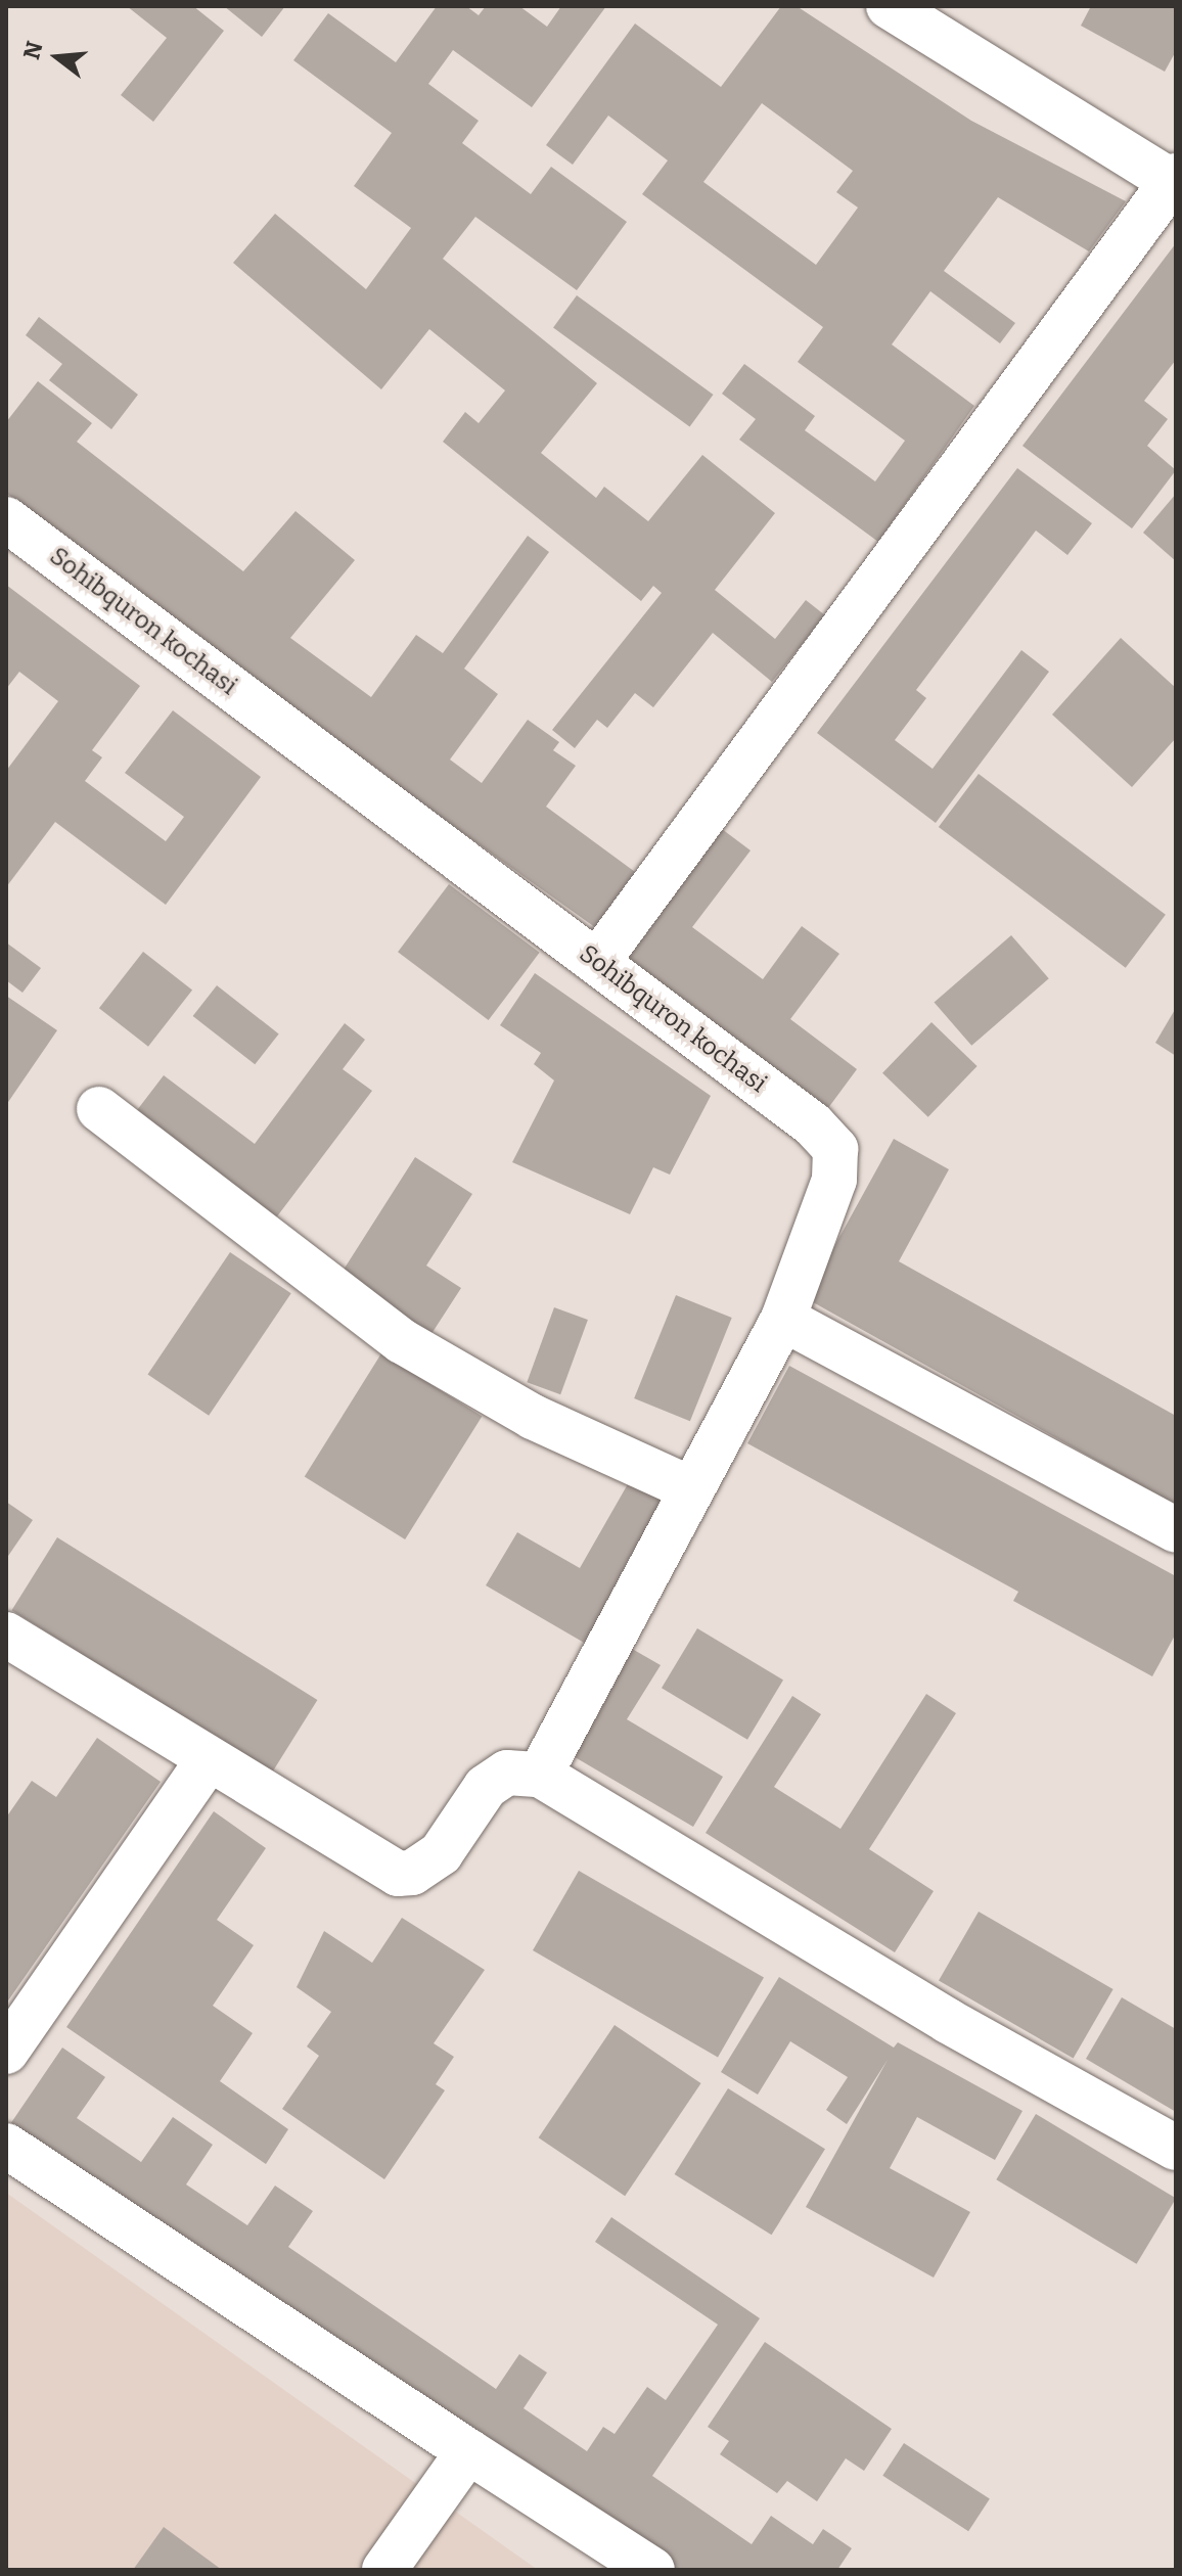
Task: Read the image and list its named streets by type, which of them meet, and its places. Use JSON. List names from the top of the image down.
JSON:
{
  "streets": {
    "street": ["Sohibquron kochasi"]
  },
  "north": "left"
}
